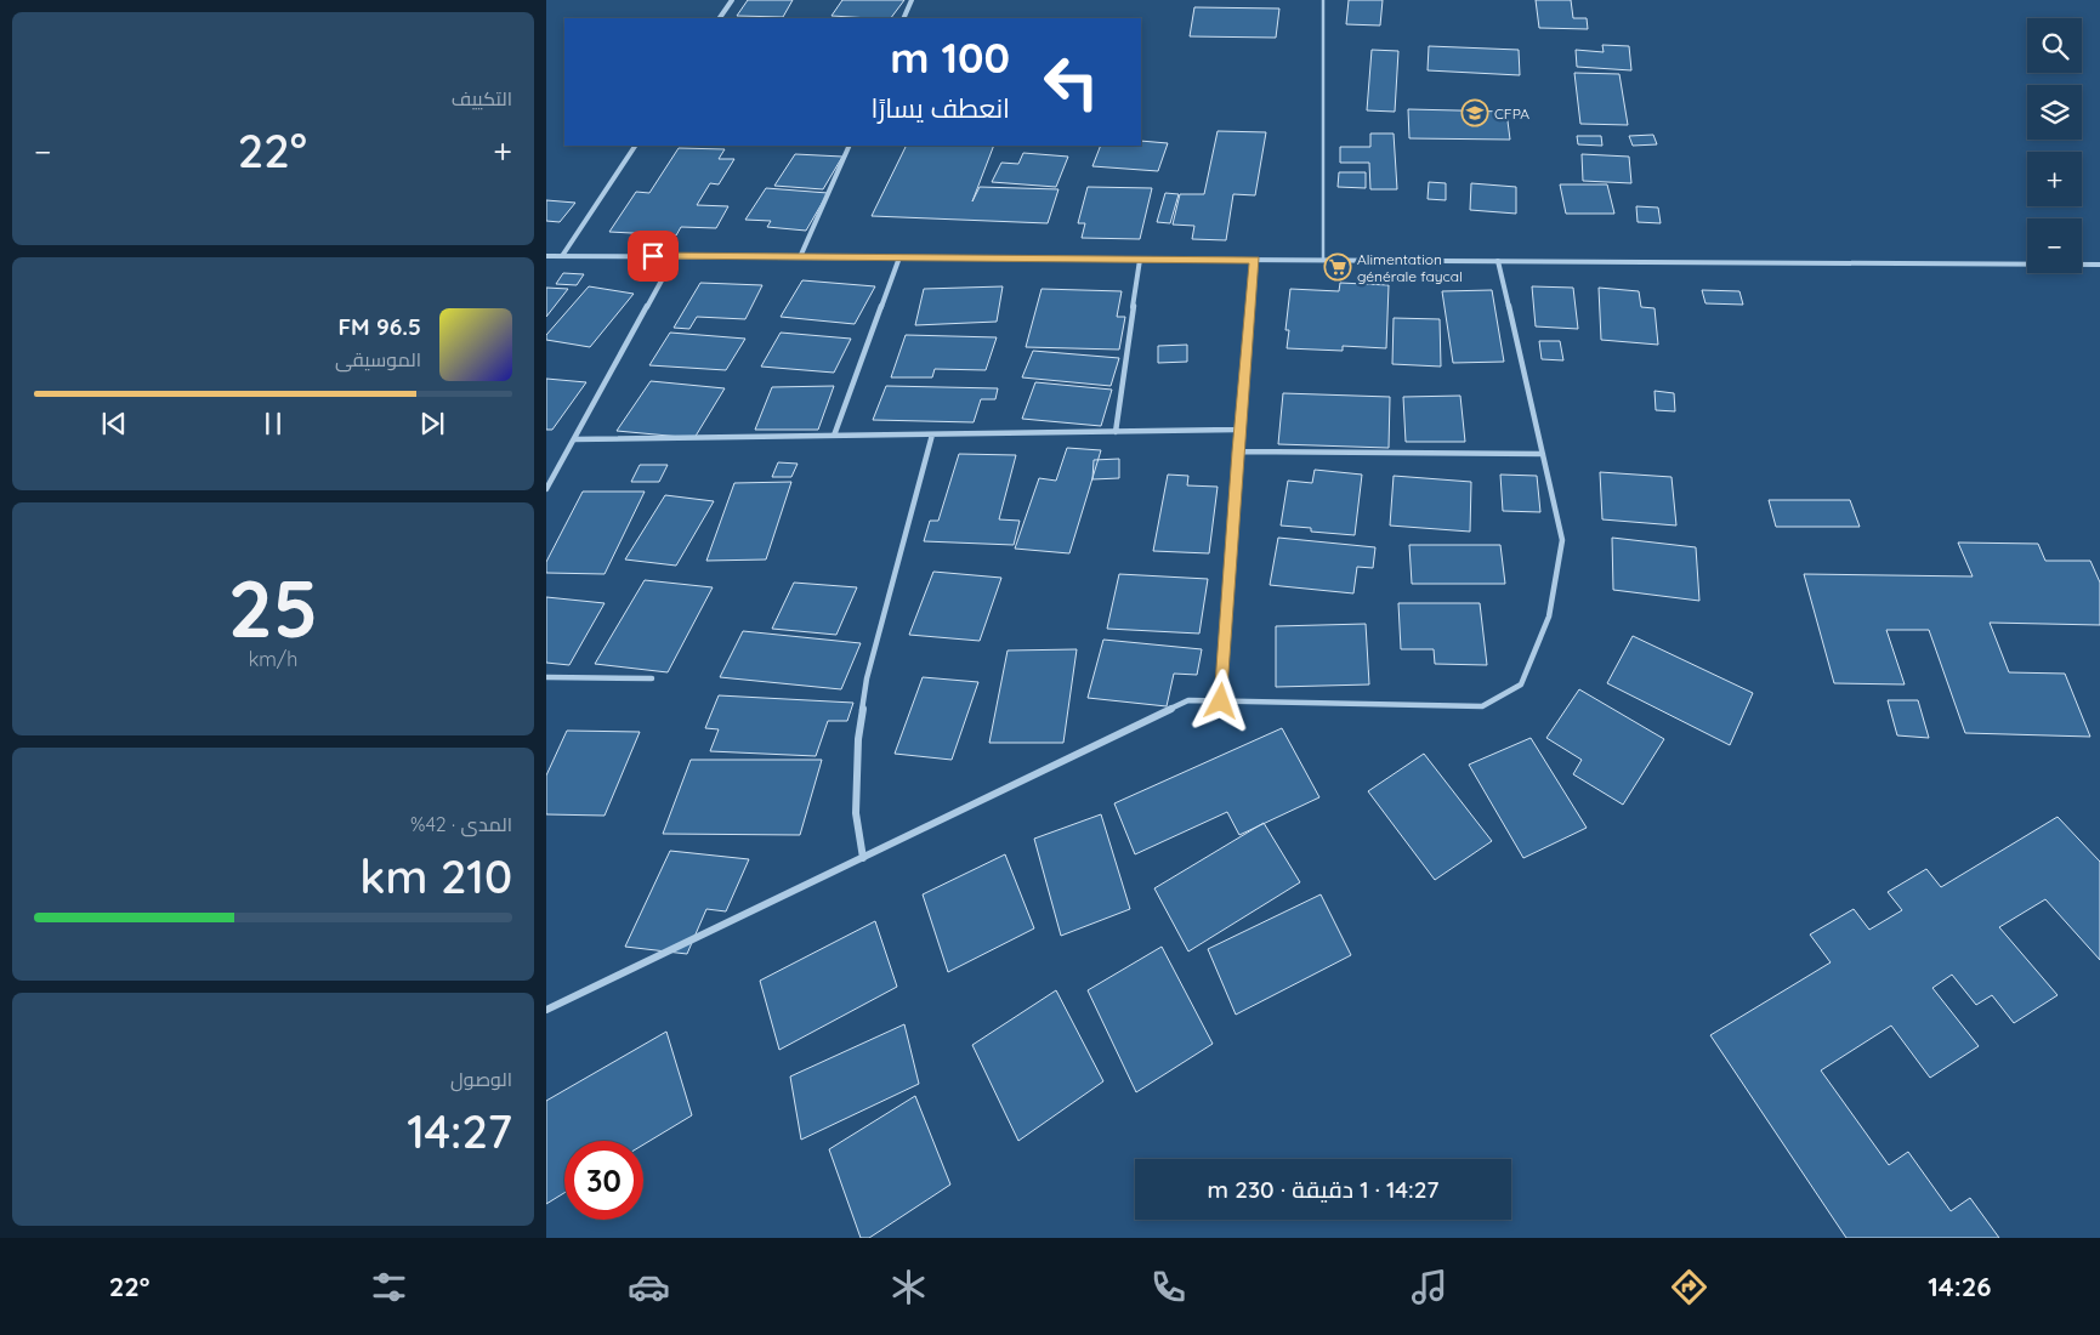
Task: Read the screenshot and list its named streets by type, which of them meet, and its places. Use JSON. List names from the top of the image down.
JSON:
{
  "places": {
    "school or university": ["CFPA"],
    "supermarket": ["Alimentation générale faycal"]
  },
  "page": {
    "tile": [
      "التكييف",
      ["25", "km/h"],
      ["المدى · 42%", "210 km"],
      ["الوصول", "14:27"]
    ],
    "map_buttons": ["+", "−"],
    "turn": ["100 m", "انعطف يسارًا"],
    "heat": ["−", "22°", "+"],
    "song": ["96.5 FM", "الموسيقى"],
    "limit": "30",
    "trip": "14:27 · 1 دقيقة · 230 m",
    "tabs": ["14:26", "22°"]
  }
}
